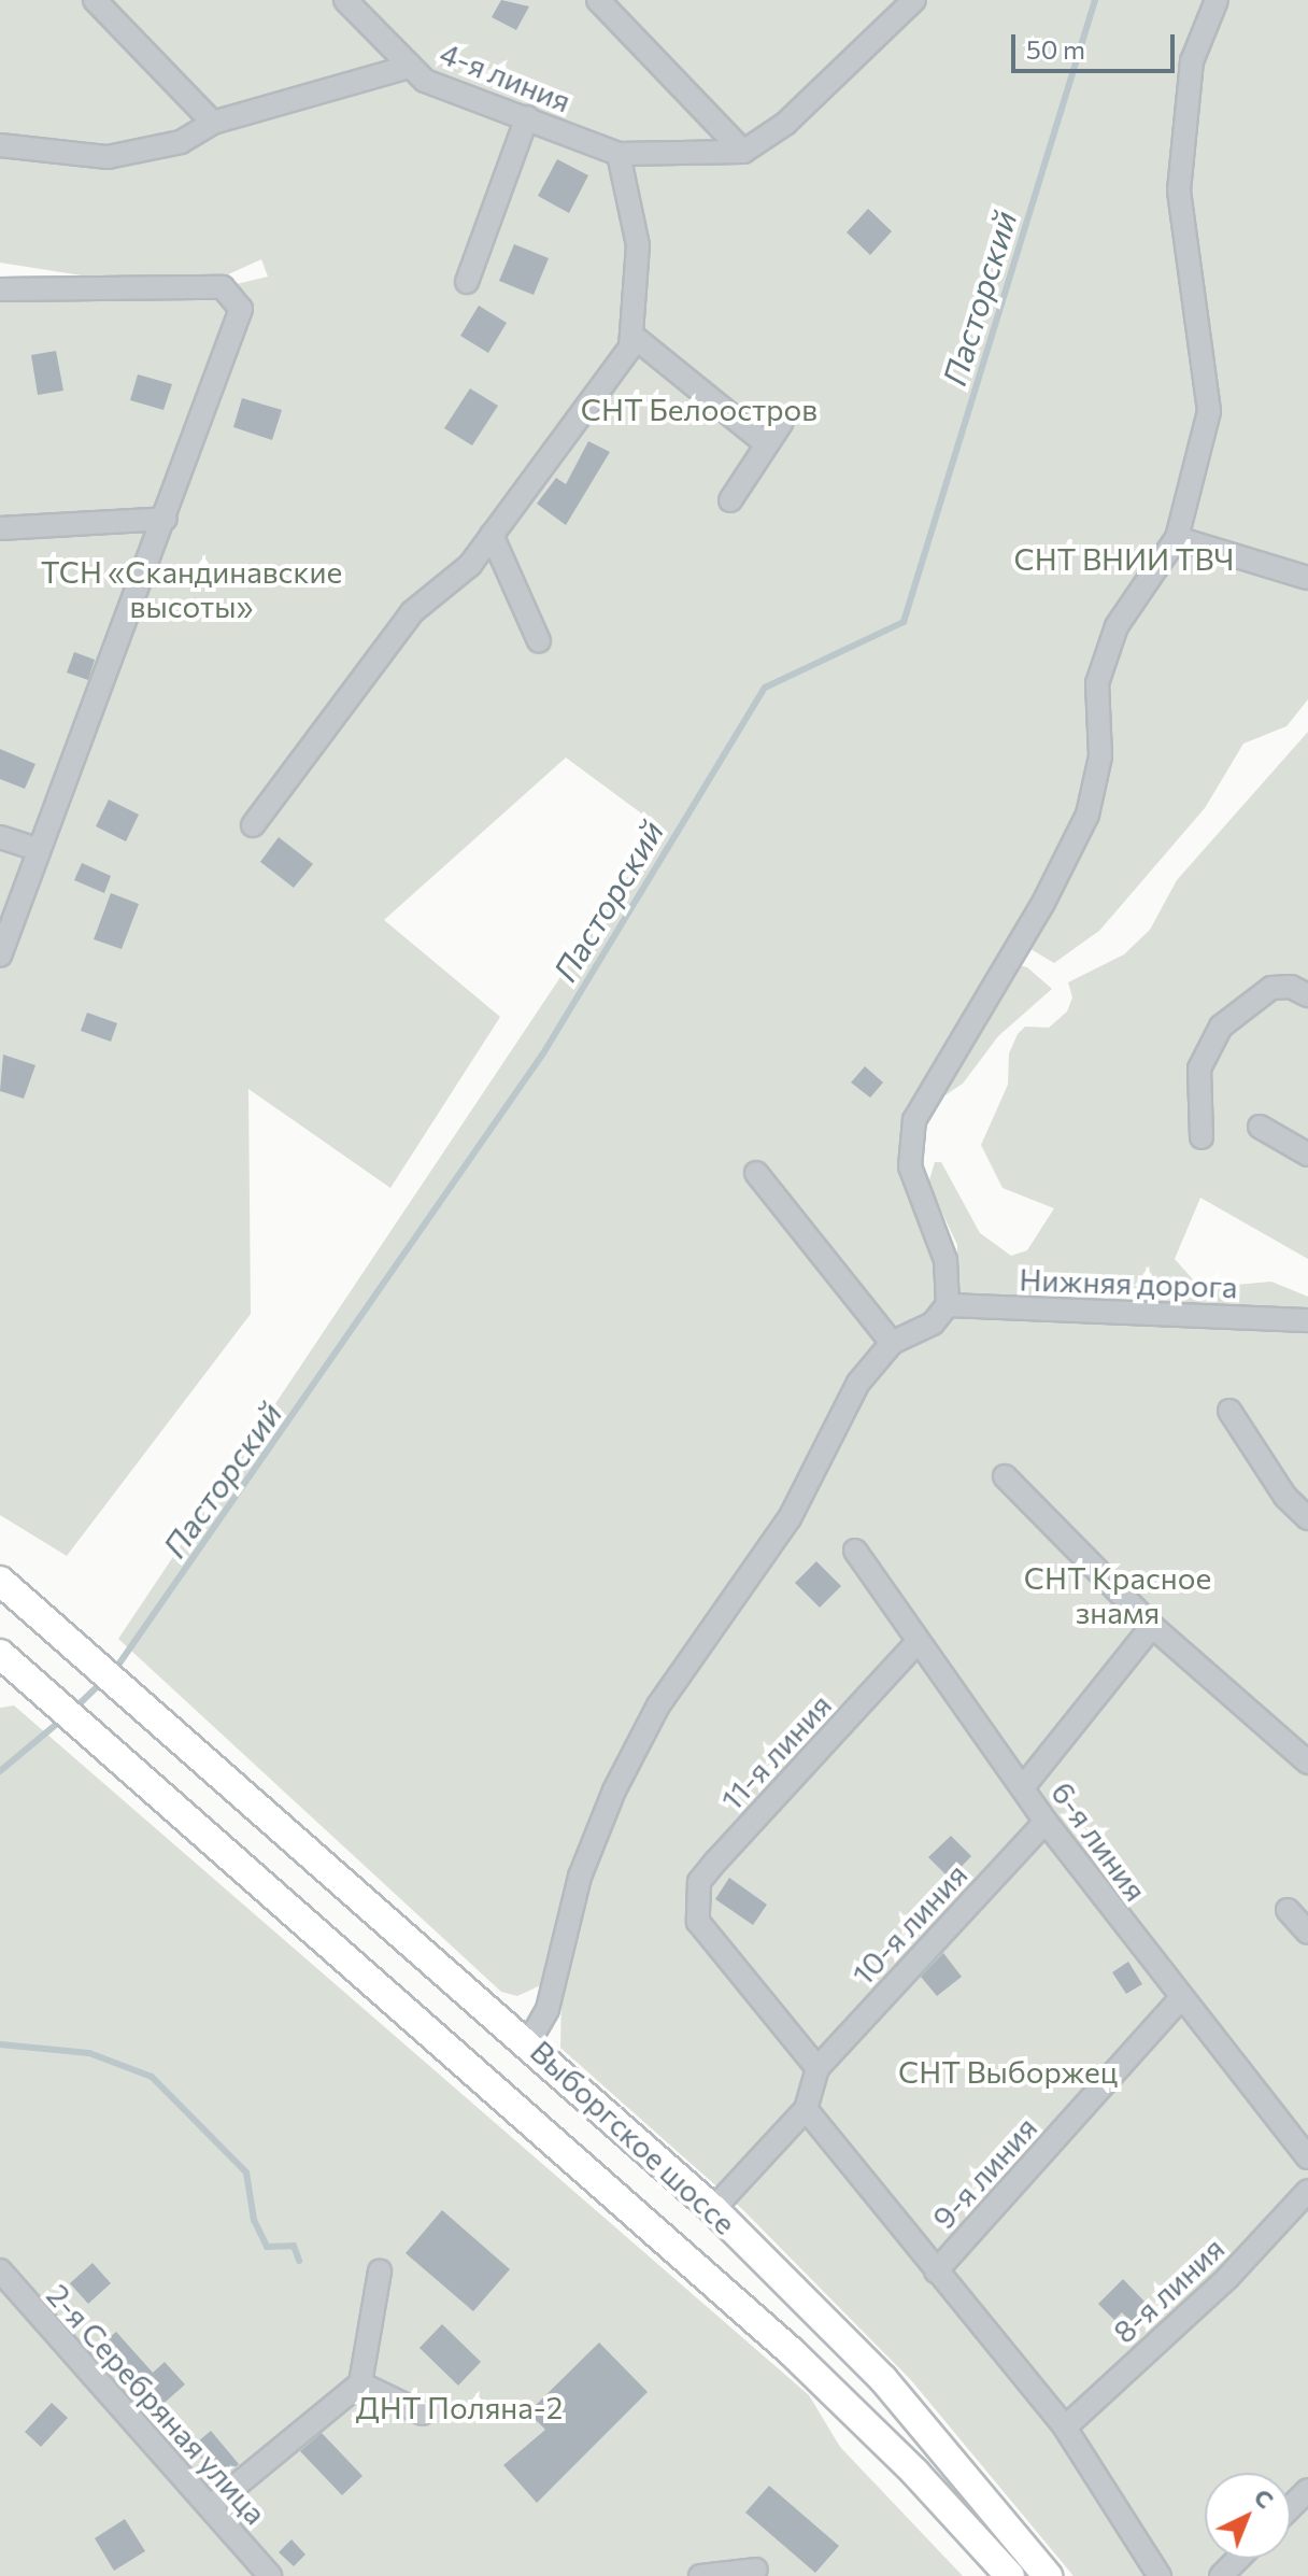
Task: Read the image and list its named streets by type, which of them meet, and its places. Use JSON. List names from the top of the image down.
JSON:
{
  "streets": {
    "main road": ["Выборгское шоссе"],
    "street": [
      "4-я линия",
      "Нижняя дорога",
      "11-я линия",
      "6-я линия",
      "10-я линия",
      "9-я линия",
      "8-я линия",
      "2-я Серебряная улица"
    ]
  },
  "crossings": [
    ["11-я линия", "6-я линия"],
    ["11-я линия", "10-я линия"],
    ["6-я линия", "10-я линия"],
    ["6-я линия", "9-я линия"]
  ],
  "water": ["Пасторский"],
  "parks": [
    "СНТ Белоостров",
    "СНТ ВНИИ ТВЧ",
    "ТСН «Скандинавские высоты»",
    "СНТ Красное знамя",
    "СНТ Выборжец",
    "ДНТ Поляна-2"
  ],
  "scale_bar": "50 m",
  "north": "top right"
}
